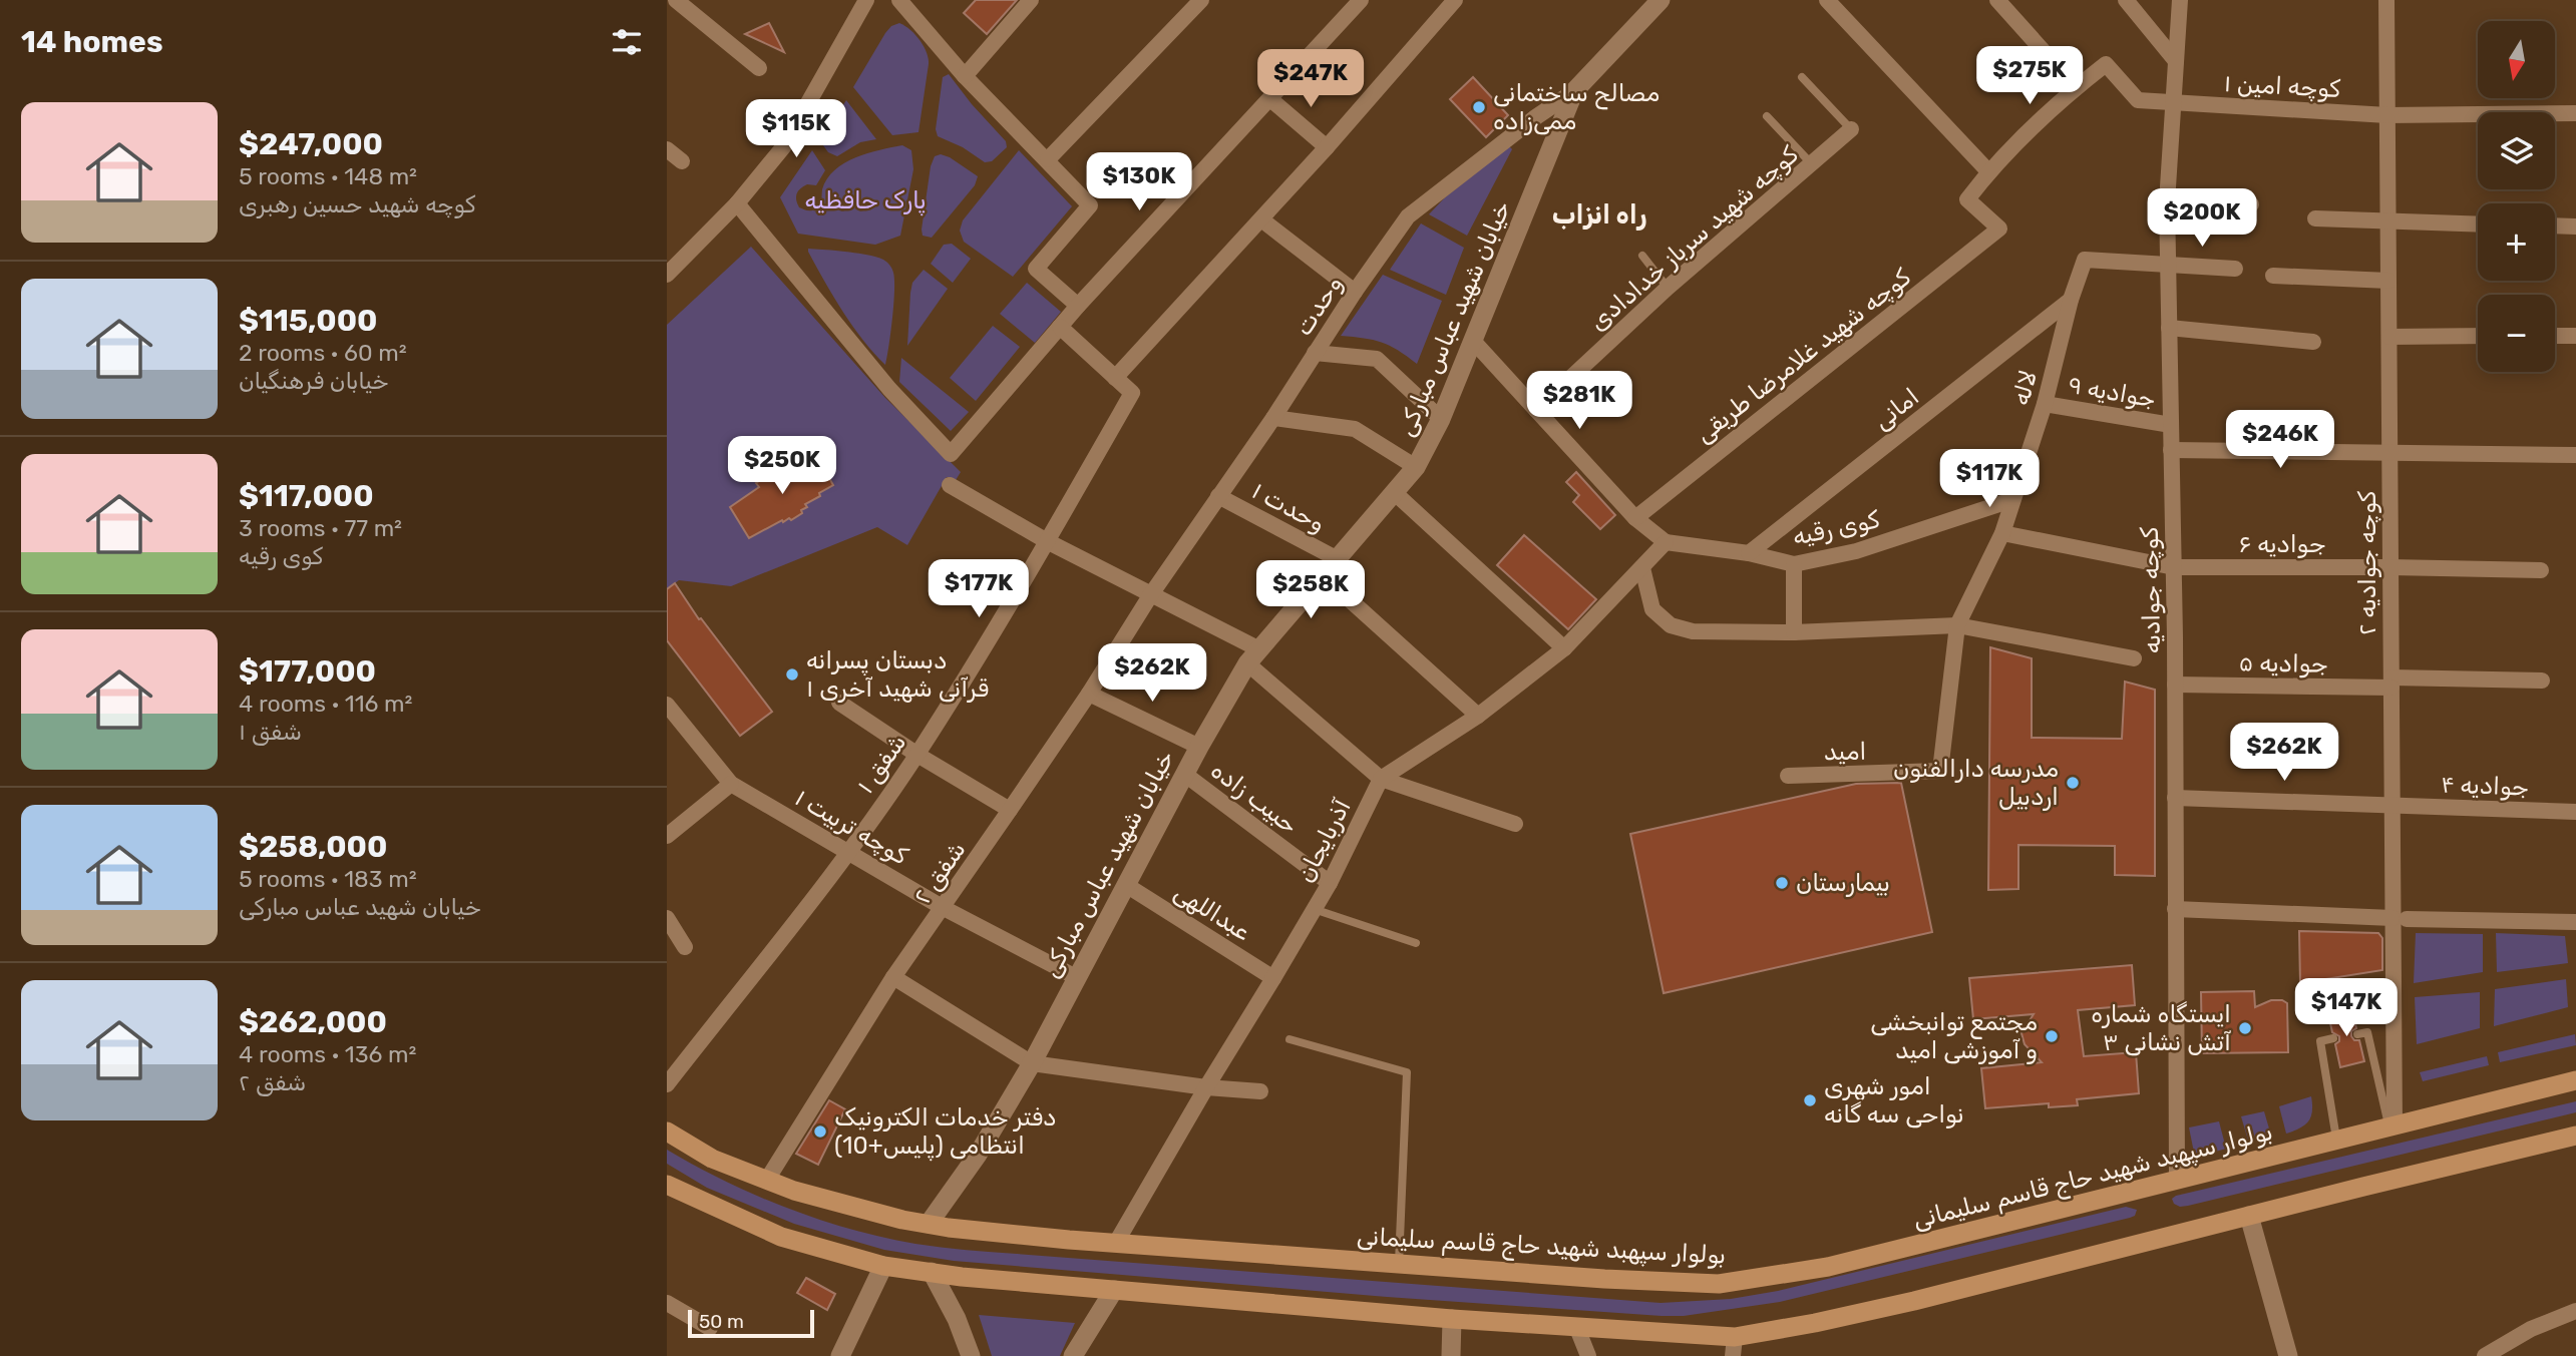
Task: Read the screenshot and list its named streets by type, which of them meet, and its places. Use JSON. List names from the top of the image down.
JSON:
{
  "streets": {
    "main road": ["بولوار سپهبد شهید حاج قاسم سلیمانی"],
    "street": [
      "کوچه امین ۱",
      "کوچه شهید سرباز خدادادی",
      "وحدت",
      "خیابان شهید عباس مبارکی",
      "کوچه شهید غلامرضا طریقی",
      "لاله",
      "جوادیه ۹",
      "امانی",
      "وحدت ۱",
      "کوی رقیه",
      "جوادیه ۶",
      "کوچه جوادیه ۲",
      "کوچه جوادیه",
      "جوادیه ۵",
      "امید",
      "شفق ۱",
      "جوادیه ۴",
      "حبیب زاده",
      "کوچه تربیت ۱",
      "آذربایجان",
      "شفق ۲",
      "عبداللهی"
    ]
  },
  "crossings": [
    ["کوچه امین ۱", "کوچه جوادیه ۲"],
    ["کوچه امین ۱", "کوچه جوادیه"],
    ["وحدت", "خیابان شهید عباس مبارکی"],
    ["وحدت", "وحدت ۱"],
    ["وحدت", "شفق ۲"],
    ["خیابان شهید عباس مبارکی", "وحدت ۱"],
    ["خیابان شهید عباس مبارکی", "حبیب زاده"],
    ["خیابان شهید عباس مبارکی", "کوچه تربیت ۱"],
    ["خیابان شهید عباس مبارکی", "عبداللهی"],
    ["خیابان شهید عباس مبارکی", "بولوار سپهبد شهید حاج قاسم سلیمانی"],
    ["لاله", "جوادیه ۹"],
    ["لاله", "امانی"],
    ["لاله", "کوی رقیه"],
    ["لاله", "جوادیه ۶"],
    ["لاله", "کوچه جوادیه"],
    ["لاله", "امید"],
    ["جوادیه ۹", "کوچه جوادیه"],
    ["امانی", "کوی رقیه"],
    ["جوادیه ۶", "کوچه جوادیه ۲"],
    ["جوادیه ۶", "کوچه جوادیه"],
    ["کوچه جوادیه ۲", "جوادیه ۵"],
    ["کوچه جوادیه ۲", "جوادیه ۴"],
    ["کوچه جوادیه ۲", "بولوار سپهبد شهید حاج قاسم سلیمانی"],
    ["کوچه جوادیه", "جوادیه ۵"],
    ["کوچه جوادیه", "جوادیه ۴"],
    ["کوچه جوادیه", "بولوار سپهبد شهید حاج قاسم سلیمانی"],
    ["شفق ۱", "کوچه تربیت ۱"],
    ["حبیب زاده", "آذربایجان"],
    ["کوچه تربیت ۱", "شفق ۲"],
    ["آذربایجان", "عبداللهی"],
    ["آذربایجان", "بولوار سپهبد شهید حاج قاسم سلیمانی"],
    ["شفق ۲", "بولوار سپهبد شهید حاج قاسم سلیمانی"]
  ],
  "districts": ["راه انزاب"],
  "parks": ["پارک حافظیه"],
  "places": [
    "مصالح ساختمانی ممی‌زاده",
    "دبستان پسرانه قرآنی شهید آخری ۱",
    "مدرسه دارالفنون اردبیل",
    "بیمارستان",
    "ایستگاه شماره ۳ آتش نشانی",
    "مجتمع توانبخشی و آموزشی امید",
    "امور شهری نواحی سه گانه",
    "دفتر خدمات الکترونیک انتظامی (پلیس+10)"
  ],
  "scale_bar": "50 m",
  "north": "bottom",
  "page": {
    "heading": "14 homes",
    "map_buttons": ["+", "−"],
    "price": [
      "$275K",
      "$247K",
      "$115K",
      "$130K",
      "$200K",
      "$281K",
      "$246K",
      "$250K",
      "$117K",
      "$177K",
      "$258K",
      "$262K",
      "$262K",
      "$147K"
    ],
    "list": [
      {
        "name": "$247,000",
        "note": "5 rooms · 148 m² · کوچه شهید حسین رهبری"
      },
      {
        "name": "$115,000",
        "note": "2 rooms · 60 m² · خیابان فرهنگیان"
      },
      {
        "name": "$117,000",
        "note": "3 rooms · 77 m² · کوی رقیه"
      },
      {
        "name": "$177,000",
        "note": "4 rooms · 116 m² · شفق ۱"
      },
      {
        "name": "$258,000",
        "note": "5 rooms · 183 m² · خیابان شهید عباس مبارکی"
      },
      {
        "name": "$262,000",
        "note": "4 rooms · 136 m² · شفق ۲"
      }
    ],
    "scale": "50 m"
  }
}
